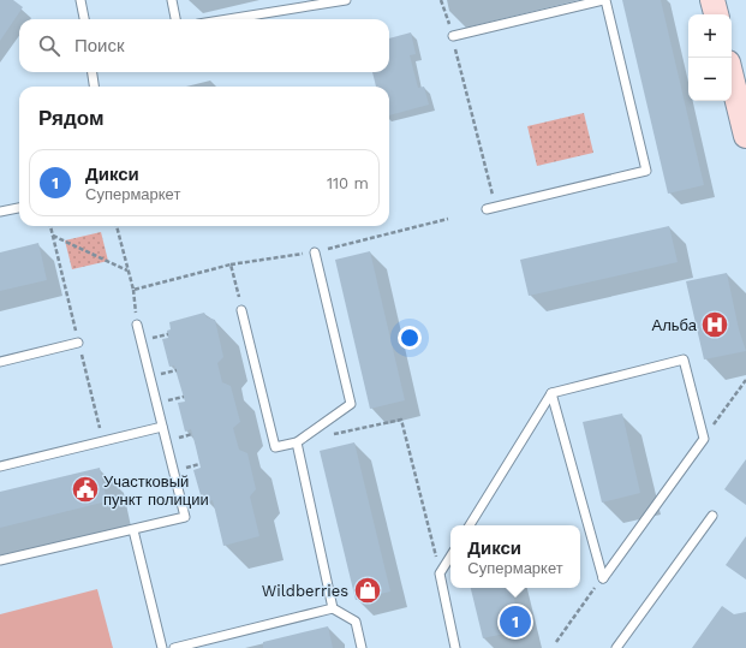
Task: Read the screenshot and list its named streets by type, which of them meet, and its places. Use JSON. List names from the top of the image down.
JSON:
{
  "places": {
    "hospital": ["Альба"],
    "public building": ["Участковый пункт полиции"],
    "shop": ["Wildberries"]
  },
  "page": {
    "map_buttons": ["+", "−"],
    "search": "Поиск",
    "heading": "Рядом",
    "list": [
      {
        "mark": "1",
        "name": "Дикси",
        "note": "Супермаркет",
        "value": "110 m"
      }
    ],
    "popup": ["Дикси", "Супермаркет"],
    "pins": "1"
  }
}
